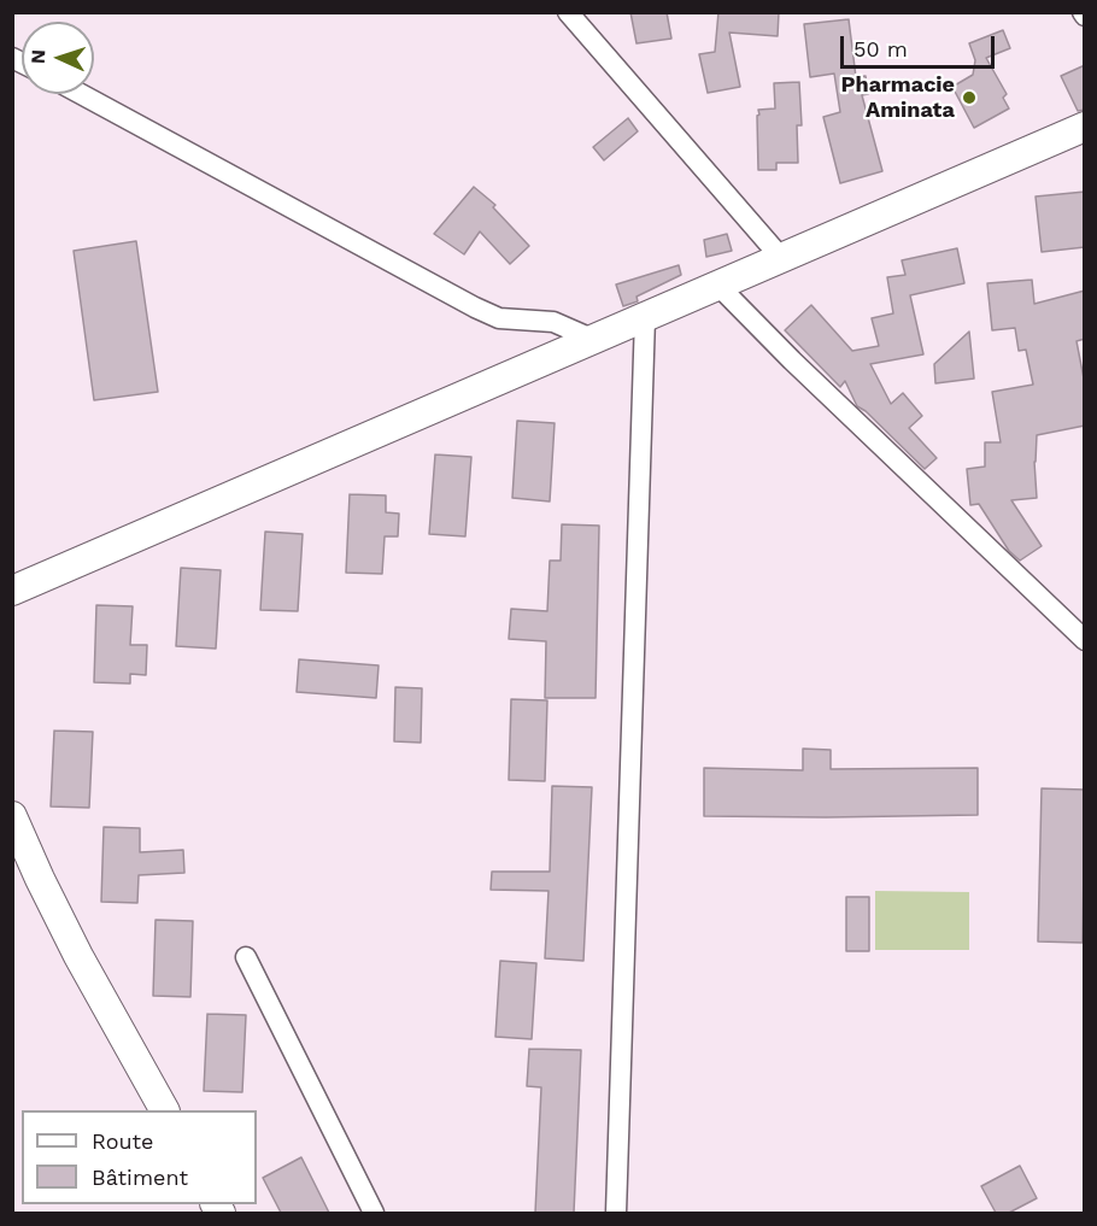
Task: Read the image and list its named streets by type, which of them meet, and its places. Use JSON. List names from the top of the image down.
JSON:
{
  "places": ["Pharmacie Aminata"],
  "legend": ["Route", "Bâtiment"],
  "scale_bar": "50 m",
  "north": "left"
}
